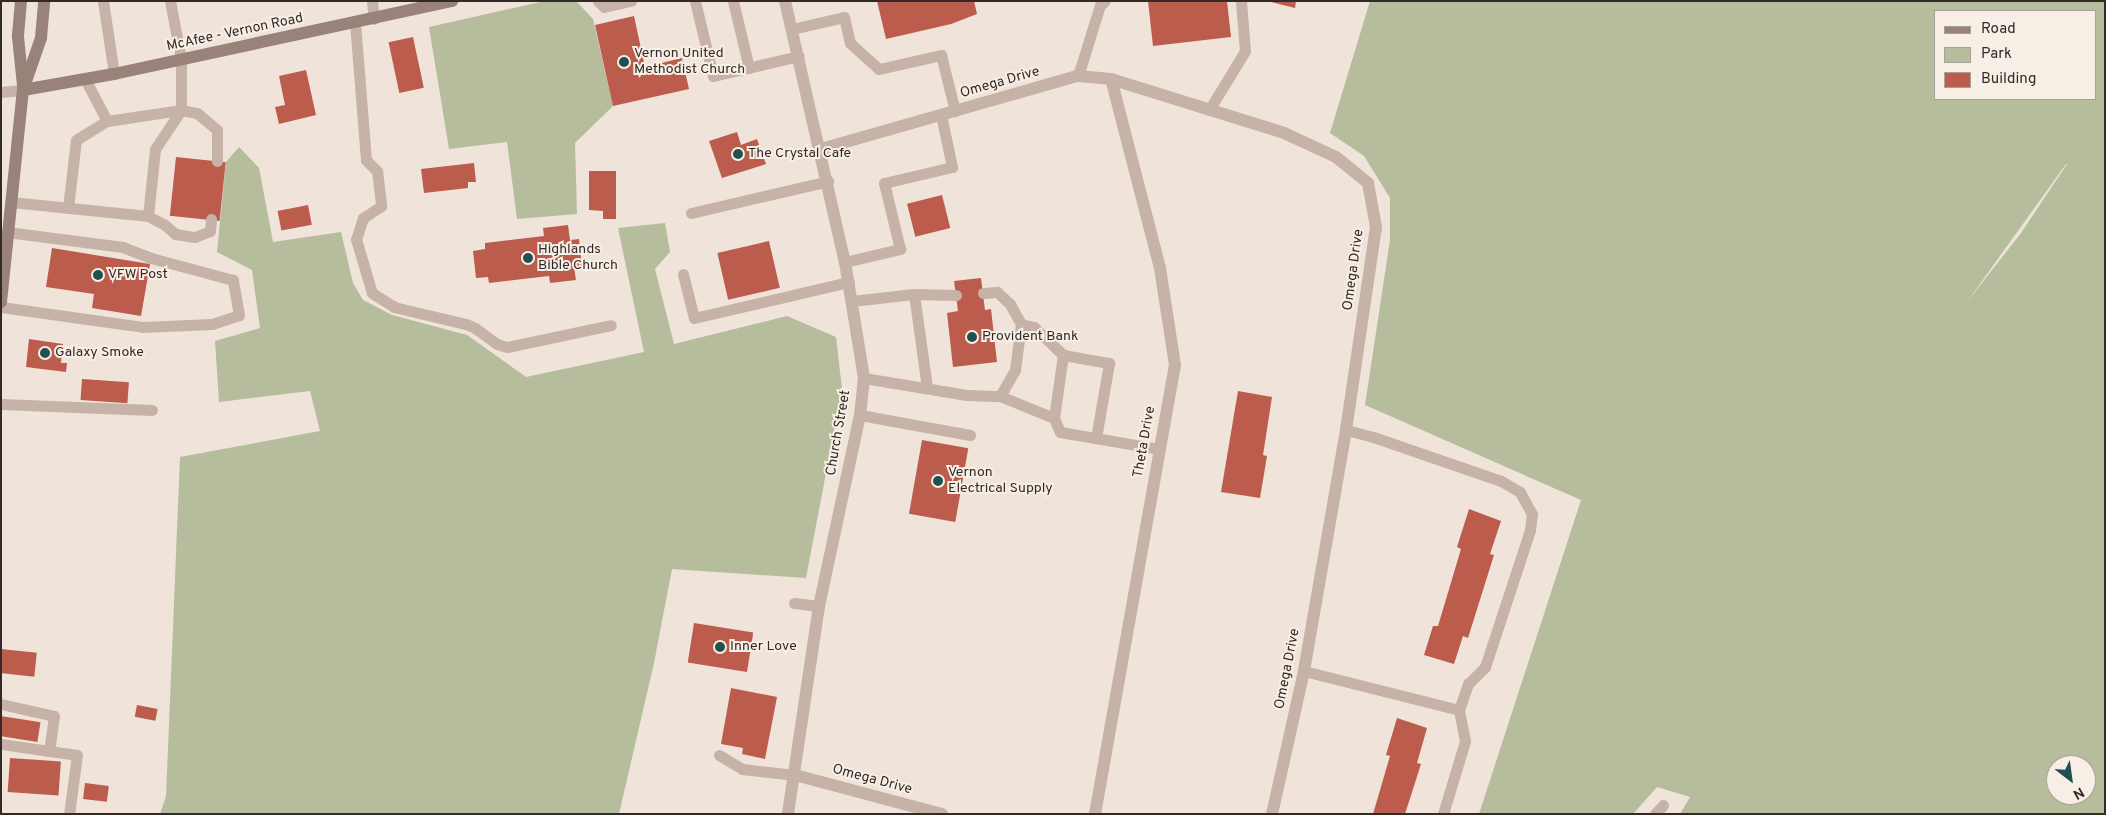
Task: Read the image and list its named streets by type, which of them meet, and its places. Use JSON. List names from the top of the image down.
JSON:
{
  "streets": {
    "main road": ["McAfee - Vernon Road"],
    "street": ["Omega Drive", "Church Street", "Theta Drive"]
  },
  "crossings": [
    ["Omega Drive", "Church Street"],
    ["Omega Drive", "Theta Drive"]
  ],
  "places": [
    "Vernon United Methodist Church",
    "The Crystal Cafe",
    "Highlands Bible Church",
    "VFW Post",
    "Provident Bank",
    "Galaxy Smoke",
    "Vernon Electrical Supply",
    "Inner Love"
  ],
  "legend": ["Road", "Park", "Building"],
  "north": "bottom right"
}
